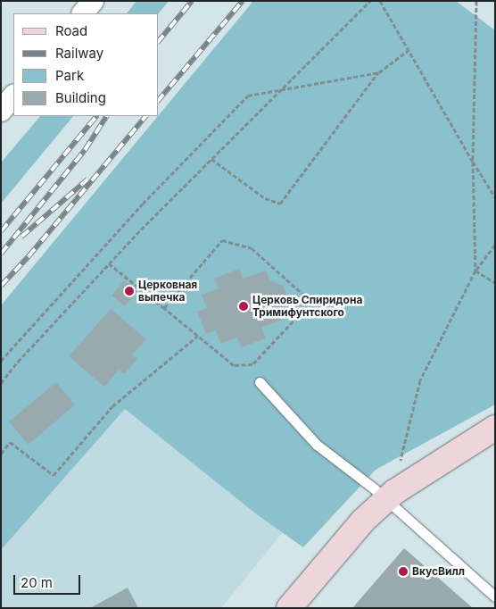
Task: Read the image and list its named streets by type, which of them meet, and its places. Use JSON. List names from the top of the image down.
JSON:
{
  "places": ["Церковная выпечка", "Церковь Спиридона Тримифунтского", "ВкусВилл"],
  "legend": [
    "Road",
    "Railway",
    "Park",
    "Building"
  ],
  "scale_bar": "20 m"
}
